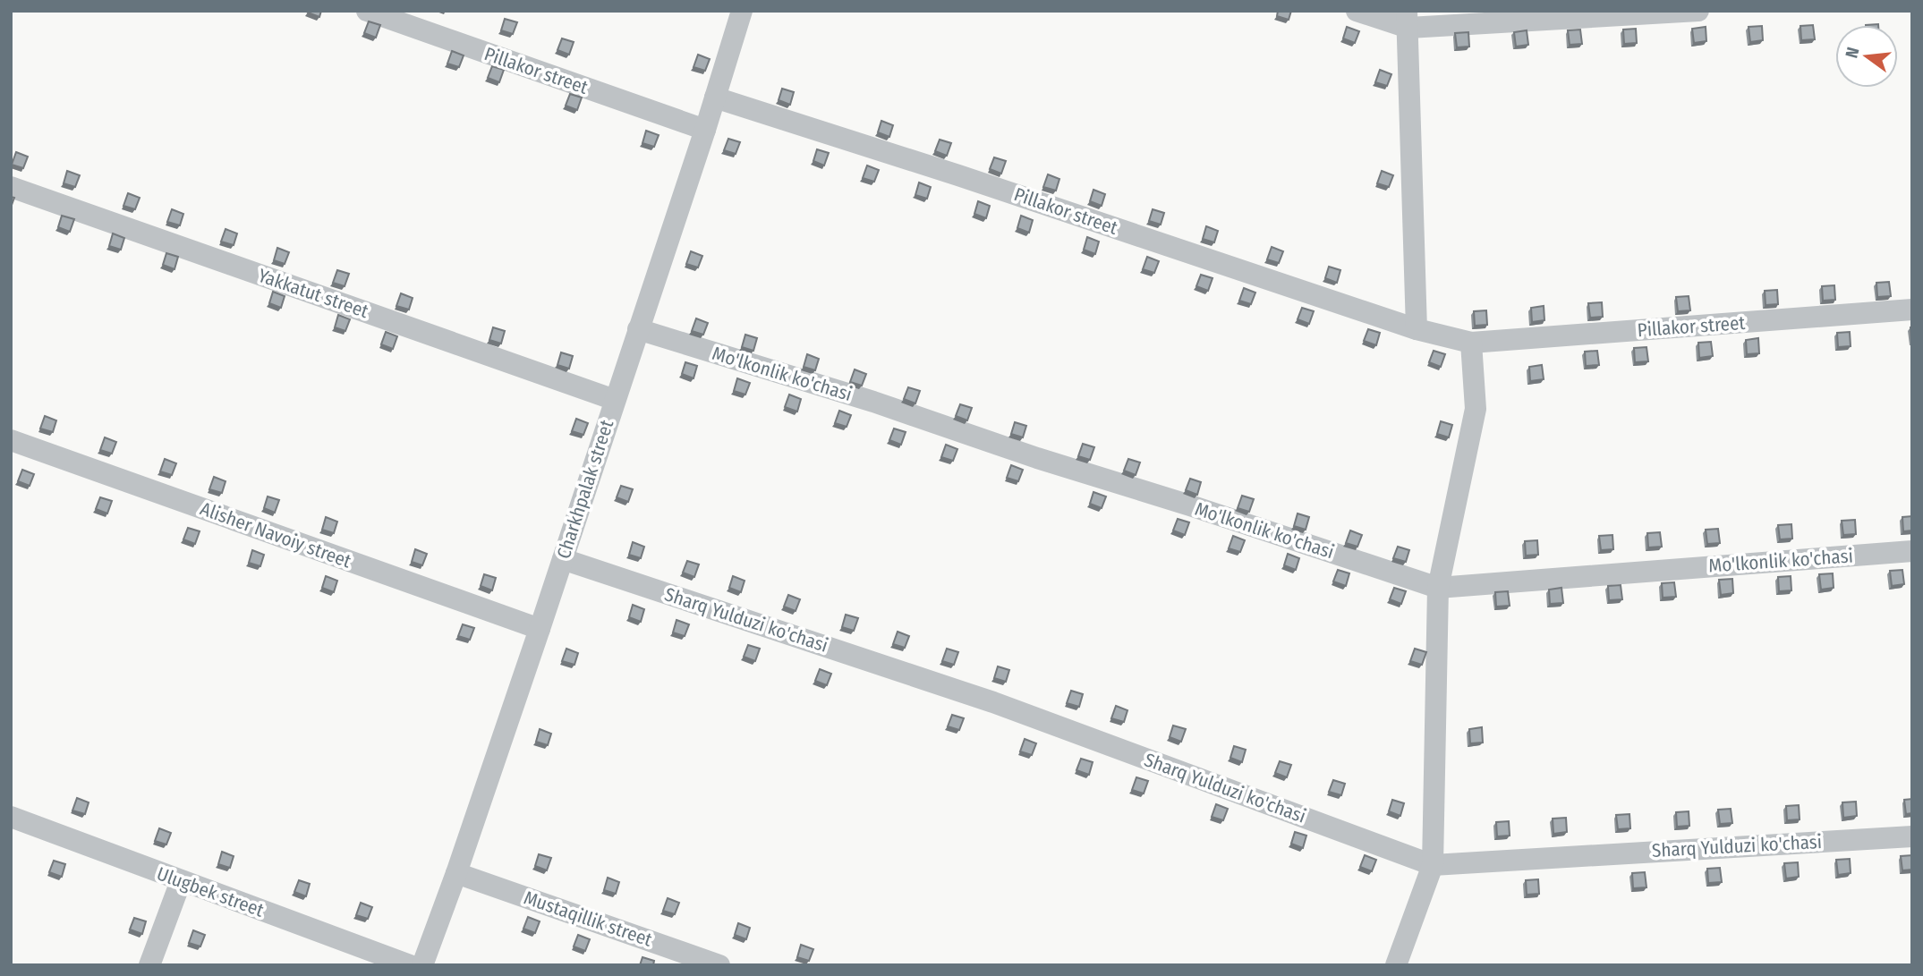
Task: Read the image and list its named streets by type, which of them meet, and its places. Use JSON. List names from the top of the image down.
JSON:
{
  "streets": {
    "street": [
      "Pillakor street",
      "Yakkatut street",
      "Mo'lkonlik ko'chasi",
      "Charkhpalak street",
      "Alisher Navoiy street",
      "Sharq Yulduzi ko'chasi",
      "Ulugbek street",
      "Mustaqillik street"
    ]
  },
  "crossings": [
    ["Pillakor street", "Charkhpalak street"],
    ["Yakkatut street", "Charkhpalak street"],
    ["Mo'lkonlik ko'chasi", "Charkhpalak street"],
    ["Charkhpalak street", "Alisher Navoiy street"],
    ["Charkhpalak street", "Sharq Yulduzi ko'chasi"],
    ["Charkhpalak street", "Mustaqillik street"]
  ],
  "north": "left"
}
